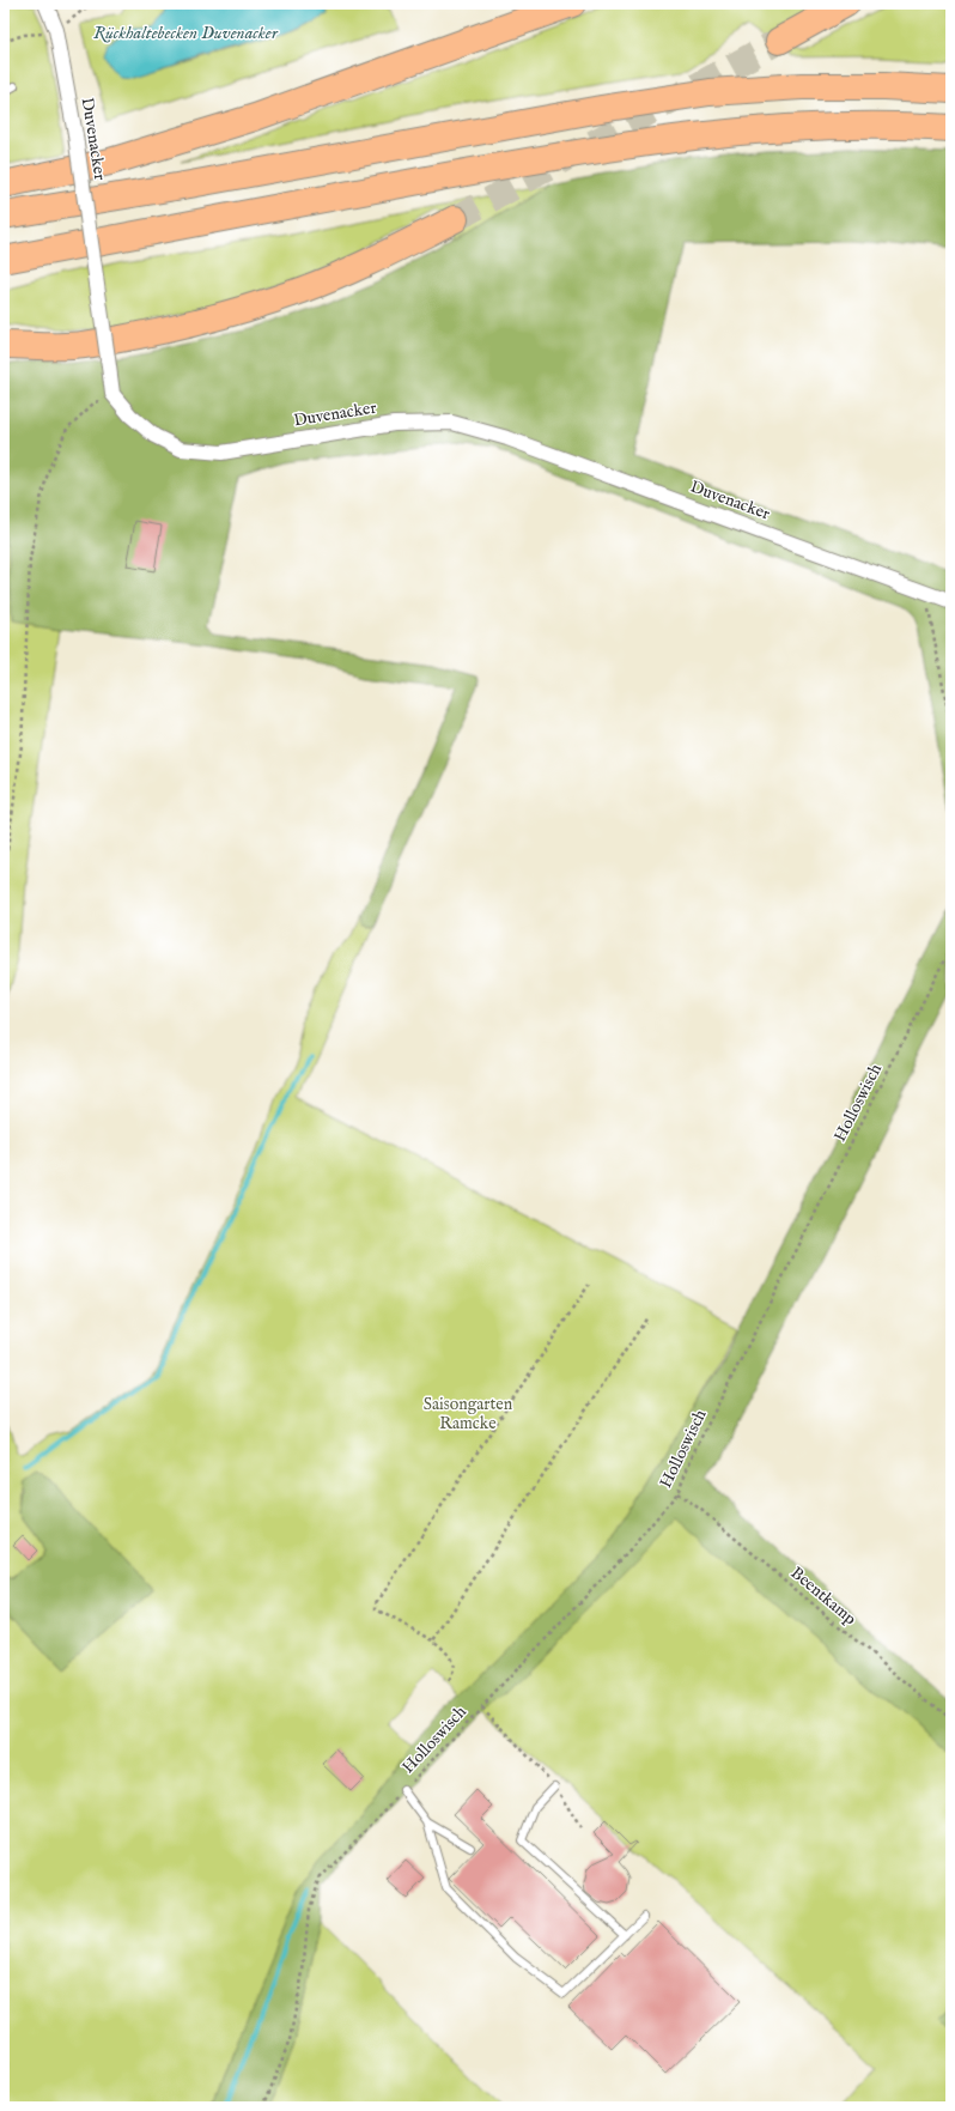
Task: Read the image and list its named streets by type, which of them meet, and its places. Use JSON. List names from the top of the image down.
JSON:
{
  "streets": {
    "street": ["Duvenacker"],
    "path": ["Holloswisch", "Beentkamp"]
  },
  "crossings": [
    ["Holloswisch", "Beentkamp"]
  ],
  "water": ["Rückhaltebecken Duvenacker"],
  "parks": ["Saisongarten Ramcke"]
}
